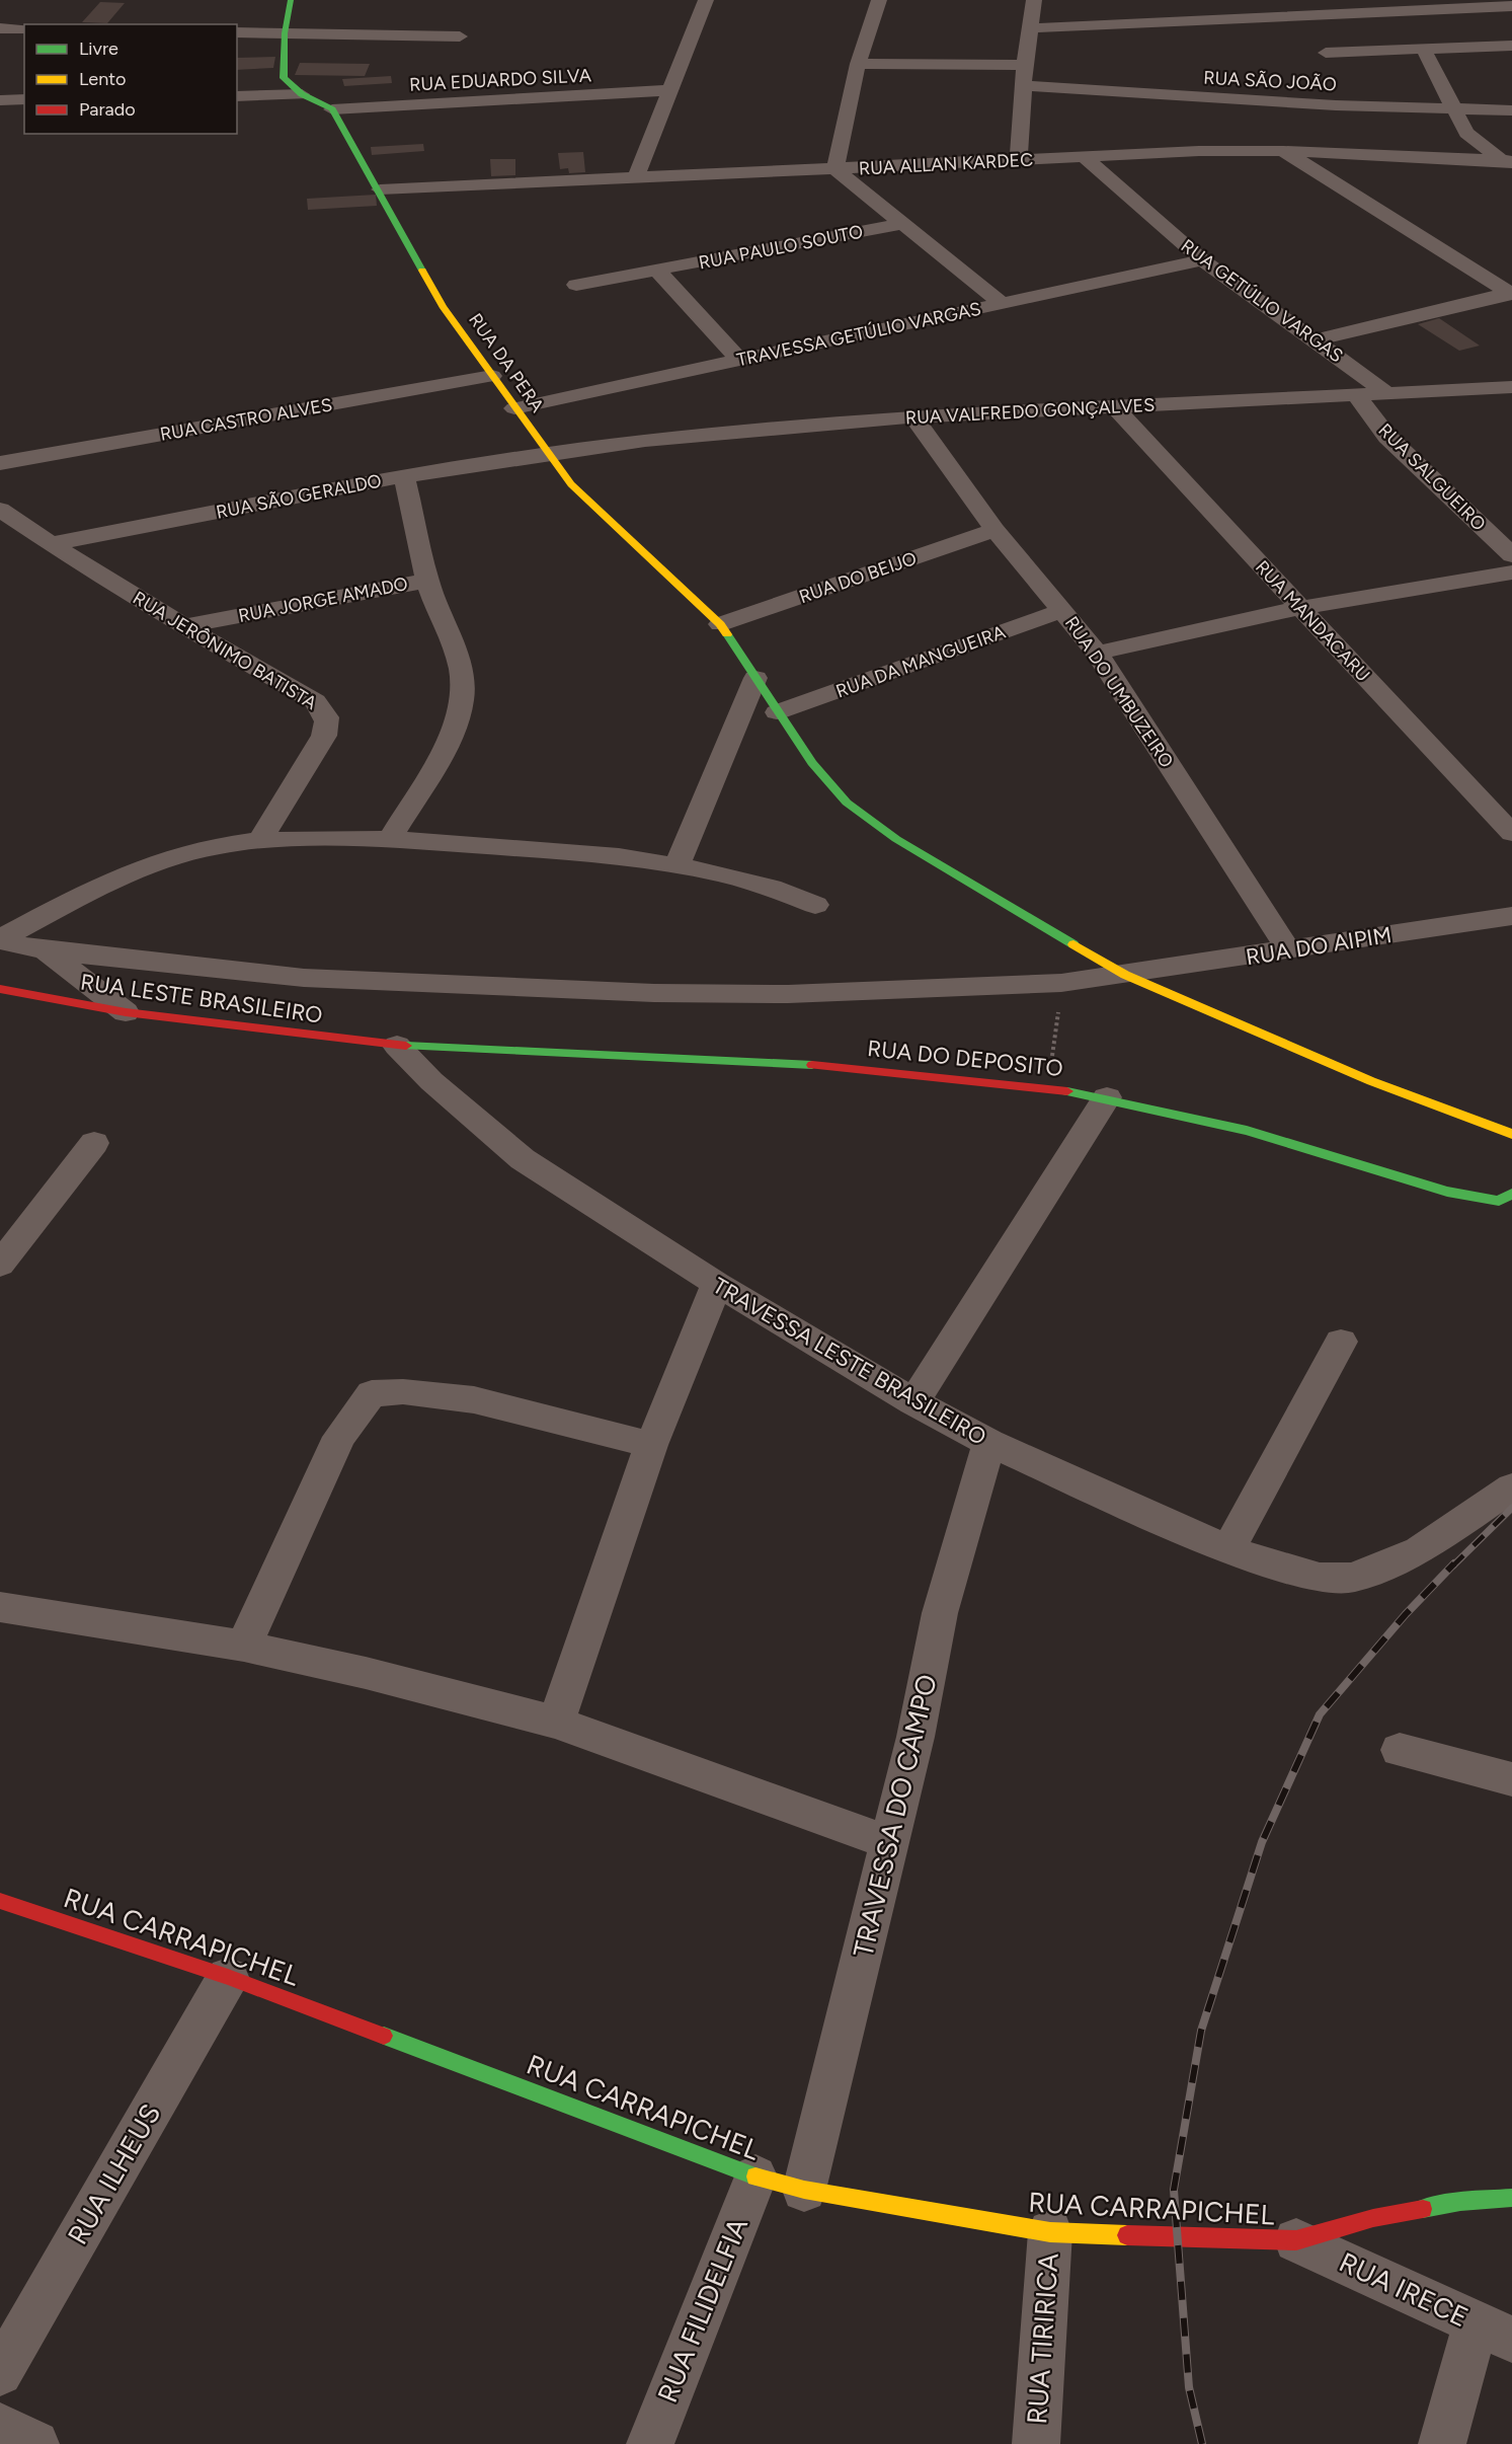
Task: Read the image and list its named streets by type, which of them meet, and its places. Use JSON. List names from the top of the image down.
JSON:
{
  "streets": {
    "street": [
      "RUA EDUARDO SILVA",
      "RUA SÃO JOÃO",
      "RUA ALLAN KARDEC",
      "RUA PAULO SOUTO",
      "RUA GETÚLIO VARGAS",
      "TRAVESSA GETÚLIO VARGAS",
      "RUA DA PERA",
      "RUA VALFREDO GONÇALVES",
      "RUA CASTRO ALVES",
      "RUA SALGUEIRO",
      "RUA SÃO GERALDO",
      "RUA DO BEIJO",
      "RUA JORGE AMADO",
      "RUA MANDACARU",
      "RUA JERÔNIMO BATISTA",
      "RUA DA MANGUEIRA",
      "RUA DO UMBUZEIRO",
      "RUA DO AIPIM",
      "RUA LESTE BRASILEIRO",
      "RUA DO DEPOSITO",
      "TRAVESSA LESTE BRASILEIRO",
      "TRAVESSA DO CAMPO",
      "RUA CARRAPICHEL",
      "RUA ILHEUS",
      "RUA IRECE",
      "RUA FILIDELFIA",
      "RUA TIRIRICA"
    ]
  },
  "crossings": [
    ["RUA EDUARDO SILVA", "RUA DA PERA"],
    ["RUA ALLAN KARDEC", "RUA GETÚLIO VARGAS"],
    ["RUA ALLAN KARDEC", "RUA DA PERA"],
    ["RUA PAULO SOUTO", "TRAVESSA GETÚLIO VARGAS"],
    ["RUA GETÚLIO VARGAS", "TRAVESSA GETÚLIO VARGAS"],
    ["RUA GETÚLIO VARGAS", "RUA VALFREDO GONÇALVES"],
    ["TRAVESSA GETÚLIO VARGAS", "RUA DA PERA"],
    ["RUA DA PERA", "RUA VALFREDO GONÇALVES"],
    ["RUA DA PERA", "RUA CASTRO ALVES"],
    ["RUA DA PERA", "RUA SÃO GERALDO"],
    ["RUA DA PERA", "RUA DO BEIJO"],
    ["RUA DA PERA", "RUA DA MANGUEIRA"],
    ["RUA DA PERA", "RUA DO AIPIM"],
    ["RUA VALFREDO GONÇALVES", "RUA SALGUEIRO"],
    ["RUA VALFREDO GONÇALVES", "RUA SÃO GERALDO"],
    ["RUA VALFREDO GONÇALVES", "RUA MANDACARU"],
    ["RUA VALFREDO GONÇALVES", "RUA DO UMBUZEIRO"],
    ["RUA SÃO GERALDO", "RUA JERÔNIMO BATISTA"],
    ["RUA DO BEIJO", "RUA DO UMBUZEIRO"],
    ["RUA JORGE AMADO", "RUA JERÔNIMO BATISTA"],
    ["RUA DA MANGUEIRA", "RUA DO UMBUZEIRO"],
    ["RUA DO UMBUZEIRO", "RUA DO AIPIM"],
    ["RUA LESTE BRASILEIRO", "RUA DO DEPOSITO"],
    ["RUA LESTE BRASILEIRO", "TRAVESSA LESTE BRASILEIRO"],
    ["RUA DO DEPOSITO", "TRAVESSA LESTE BRASILEIRO"],
    ["TRAVESSA LESTE BRASILEIRO", "TRAVESSA DO CAMPO"],
    ["TRAVESSA DO CAMPO", "RUA CARRAPICHEL"],
    ["RUA CARRAPICHEL", "RUA ILHEUS"],
    ["RUA CARRAPICHEL", "RUA IRECE"],
    ["RUA CARRAPICHEL", "RUA FILIDELFIA"],
    ["RUA CARRAPICHEL", "RUA TIRIRICA"]
  ],
  "legend": ["Livre", "Lento", "Parado"]
}
